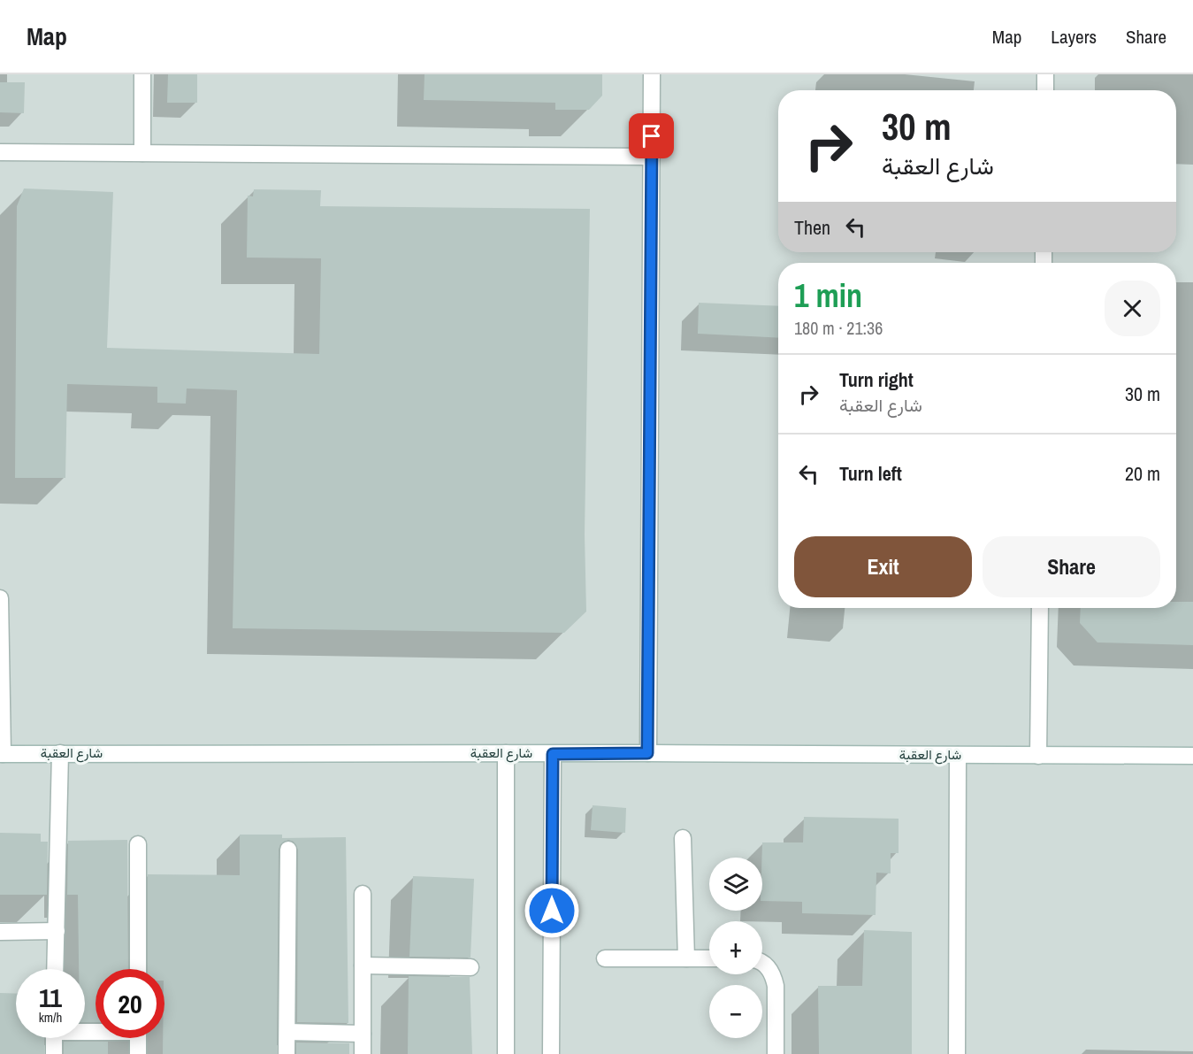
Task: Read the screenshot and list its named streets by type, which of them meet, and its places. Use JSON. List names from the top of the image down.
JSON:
{
  "streets": {
    "street": ["شارع العقبة"]
  },
  "page": {
    "header": "Map",
    "nav": ["Map", "Layers", "Share"],
    "turn": ["30 m", "شارع العقبة"],
    "then": "Then",
    "heading": ["1 min", "180 m · 21:36"],
    "list": [
      {
        "name": "Turn right",
        "note": "شارع العقبة",
        "value": "30 m"
      },
      {
        "name": "Turn left",
        "value": "20 m"
      }
    ],
    "buttons": ["Exit", "Share"],
    "map_buttons": ["+", "−"],
    "speed": "11 km/h",
    "limit": "20"
  }
}
